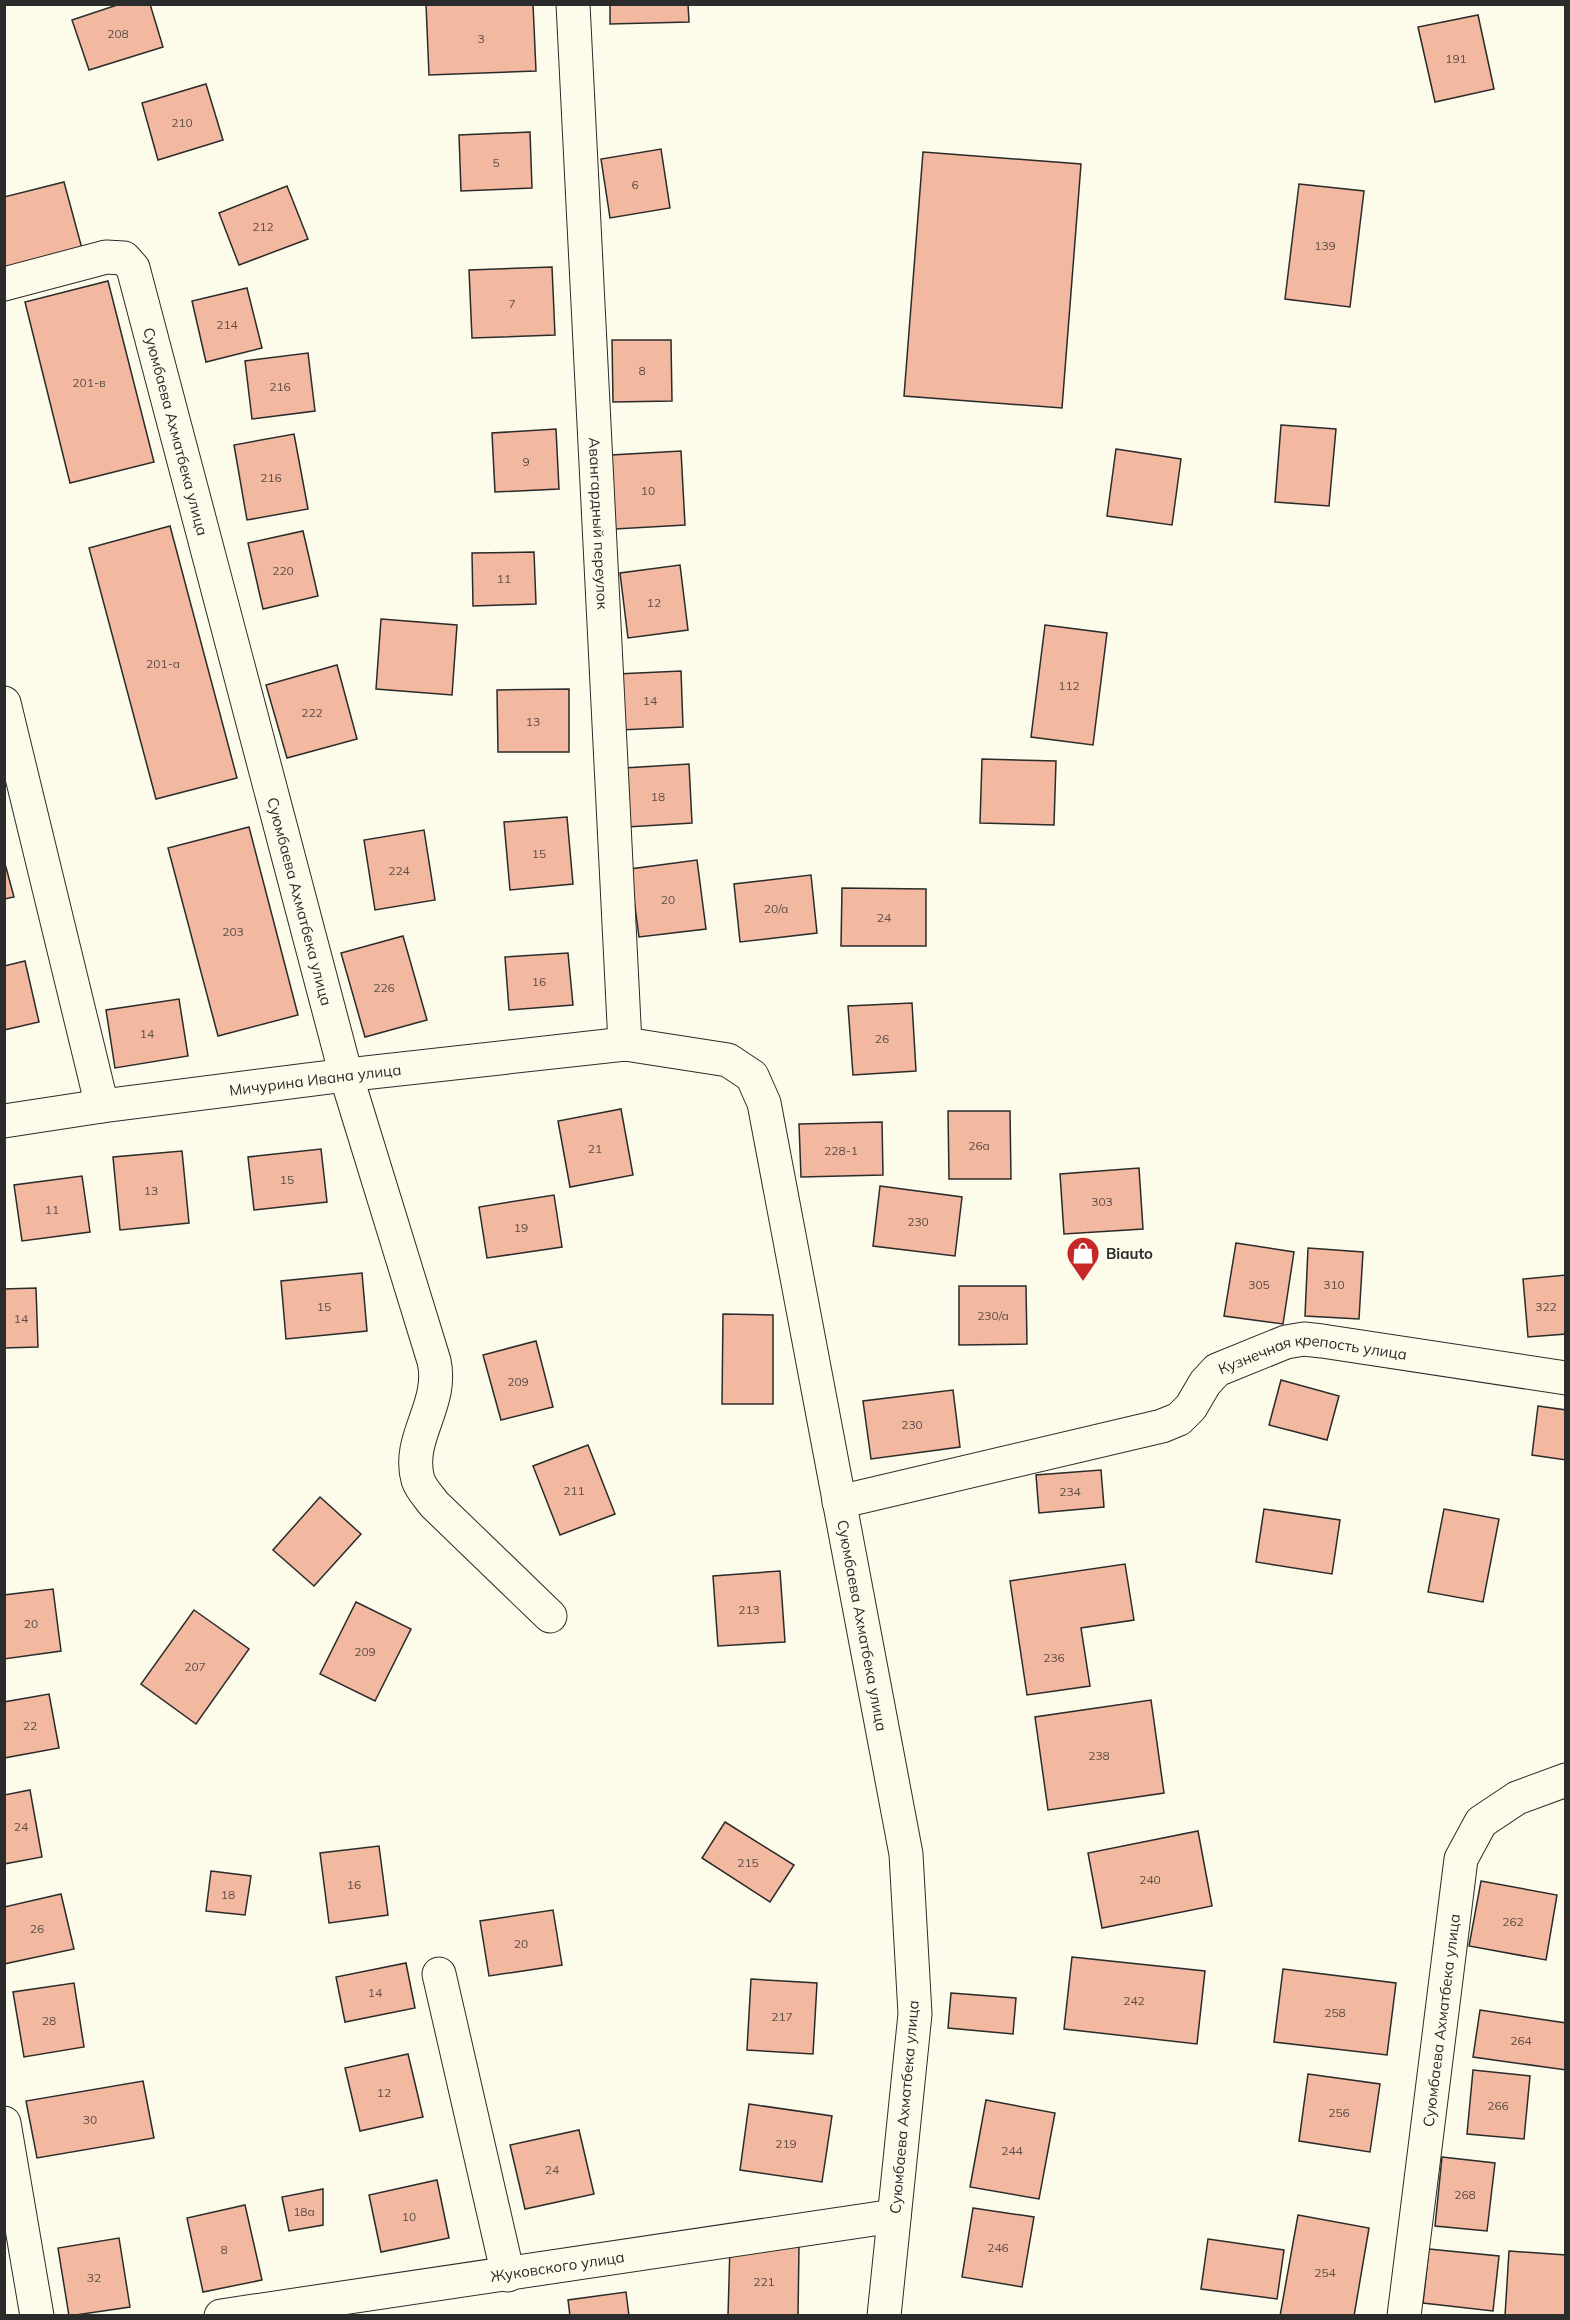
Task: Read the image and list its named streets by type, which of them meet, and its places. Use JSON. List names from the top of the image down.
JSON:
{
  "streets": {
    "street": [
      "Суюмбаева Ахматбека улица",
      "Авангардный переулок",
      "Мичурина Ивана улица",
      "Кузнечная крепость улица",
      "Жуковского улица"
    ]
  },
  "crossings": [
    ["Суюмбаева Ахматбека улица", "Авангардный переулок"],
    ["Суюмбаева Ахматбека улица", "Мичурина Ивана улица"],
    ["Суюмбаева Ахматбека улица", "Кузнечная крепость улица"],
    ["Суюмбаева Ахматбека улица", "Жуковского улица"],
    ["Авангардный переулок", "Мичурина Ивана улица"]
  ],
  "places": {
    "shop": ["Biauto"]
  },
  "house_numbers": [
    "208",
    "3",
    "191",
    "210",
    "5",
    "6",
    "212",
    "139",
    "7",
    "214",
    "8",
    "201-в",
    "216",
    "9",
    "216",
    "10",
    "220",
    "11",
    "12",
    "201-a",
    "112",
    "14",
    "222",
    "13",
    "18",
    "15",
    "224",
    "20",
    "20/а",
    "24",
    "203",
    "16",
    "226",
    "14",
    "26",
    "26a",
    "21",
    "228-1",
    "15",
    "13",
    "303",
    "11",
    "230",
    "19",
    "305",
    "310",
    "15",
    "322",
    "230/а",
    "14",
    "209",
    "230",
    "211",
    "234",
    "213",
    "20",
    "209",
    "236",
    "207",
    "22",
    "238",
    "24",
    "215",
    "240",
    "16",
    "18",
    "262",
    "26",
    "20",
    "14",
    "242",
    "258",
    "217",
    "28",
    "264",
    "12",
    "266",
    "256",
    "30",
    "219",
    "244",
    "24",
    "268",
    "18а",
    "10",
    "246",
    "8",
    "254",
    "32",
    "221"
  ]
}
